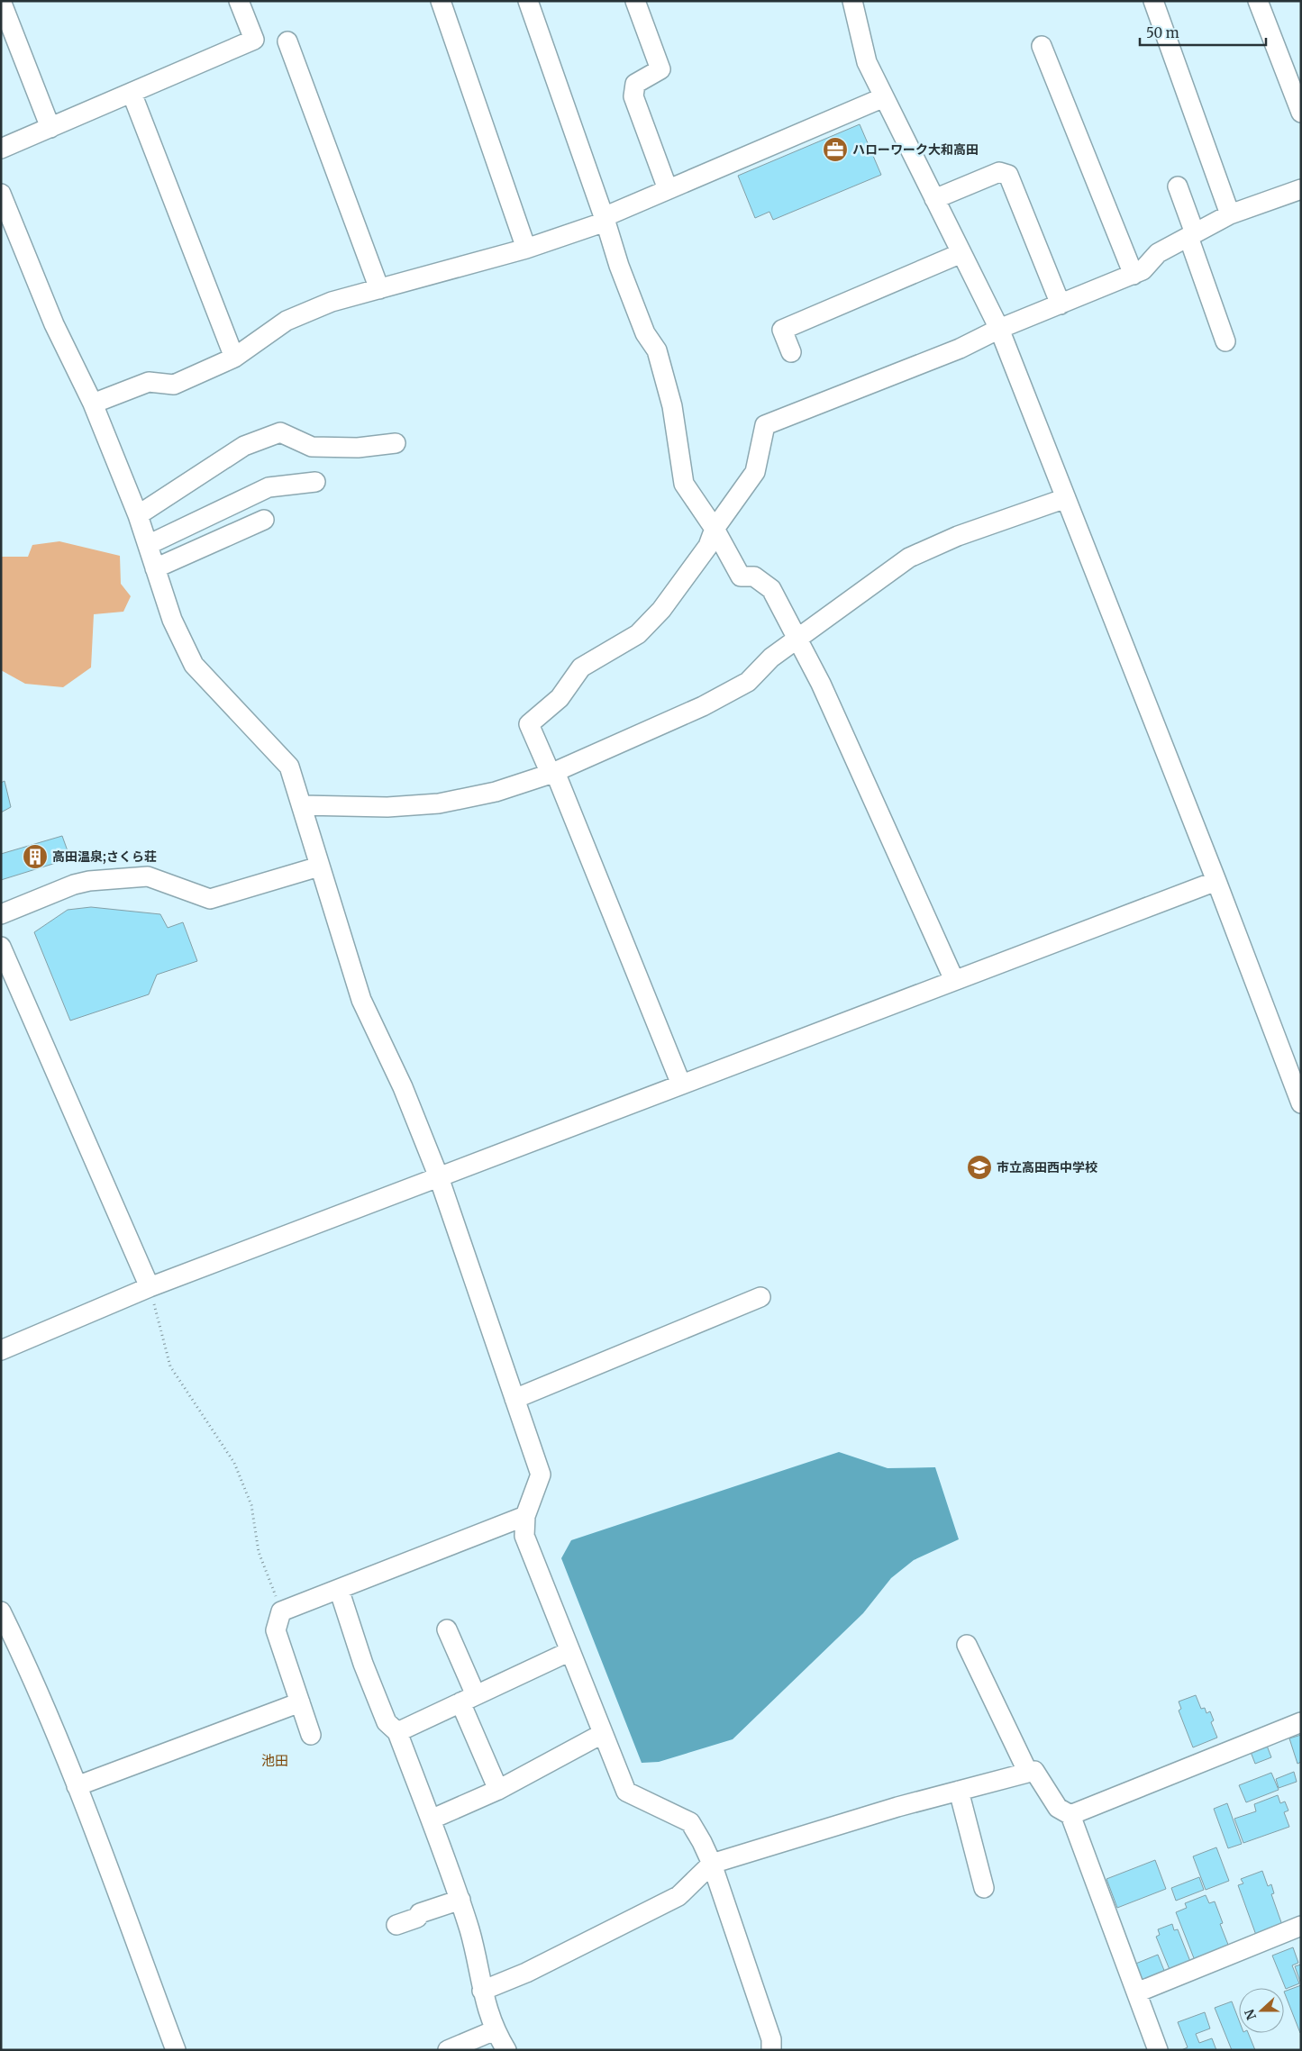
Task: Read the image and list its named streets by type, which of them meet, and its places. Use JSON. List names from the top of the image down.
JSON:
{
  "districts": ["池田"],
  "places": {
    "office": ["ハローワーク大和高田"],
    "building": ["高田温泉;さくら荘"],
    "school or university": ["市立高田西中学校"]
  },
  "scale_bar": "50 m",
  "north": "left"
}
